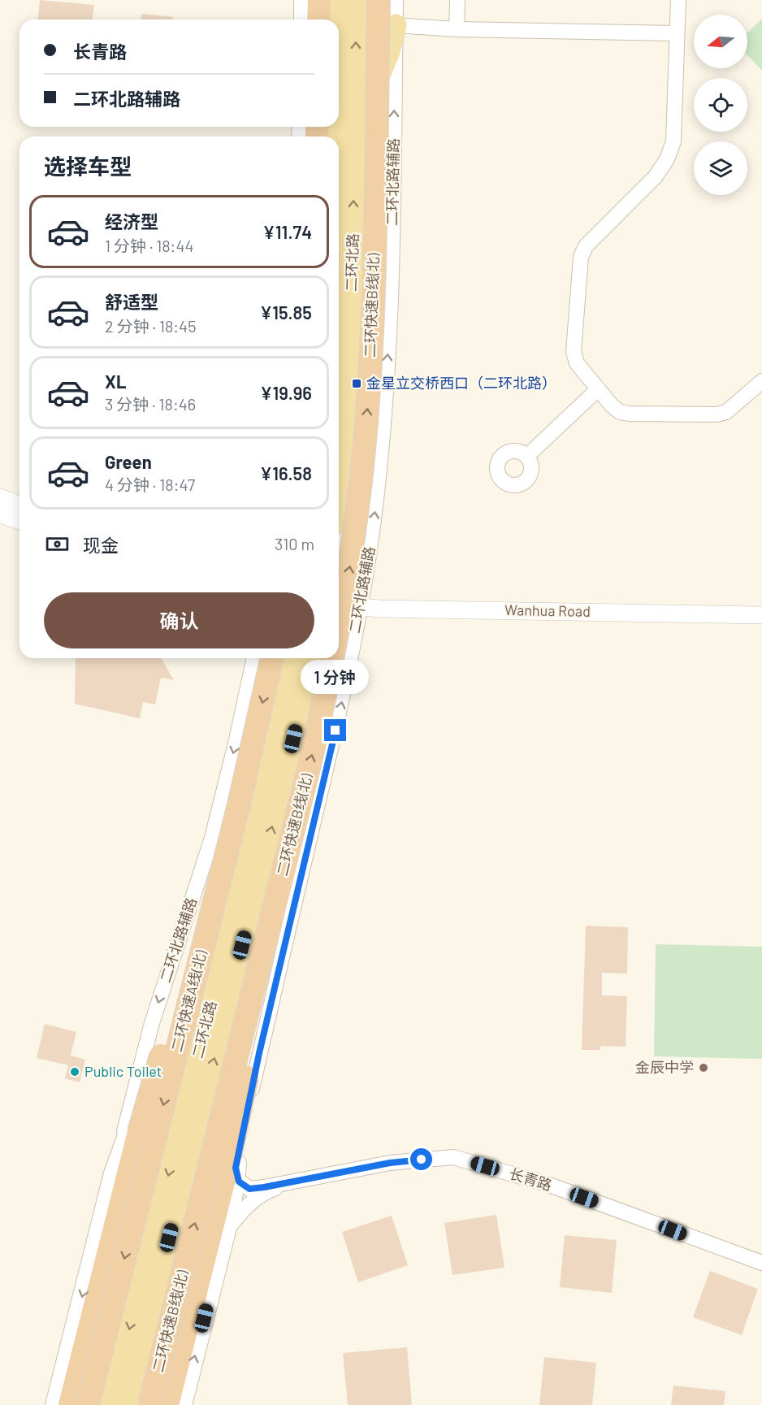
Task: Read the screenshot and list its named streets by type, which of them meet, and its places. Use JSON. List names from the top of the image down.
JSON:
{
  "streets": {
    "highway": ["二环快速B线(北)", "二环快速A线(北)"],
    "main road": ["二环北路"],
    "street": ["二环北路辅路", "Wanhua Road", "长青路"]
  },
  "crossings": [
    ["二环北路辅路", "Wanhua Road"],
    ["二环北路", "二环快速B线(北)"],
    ["二环北路", "二环快速A线(北)"],
    ["二环快速B线(北)", "二环快速A线(北)"]
  ],
  "places": {
    "transit": ["金星立交桥西口（二环北路）"],
    "other": ["金辰中学", "Public Toilet"]
  },
  "north": "left",
  "page": {
    "banner": ["长青路", "二环北路辅路"],
    "heading": "选择车型",
    "list": [
      {
        "name": "经济型",
        "note": "1 分钟 · 18:44",
        "value": "¥11.74"
      },
      {
        "name": "舒适型",
        "note": "2 分钟 · 18:45",
        "value": "¥15.85"
      },
      {
        "name": "XL",
        "note": "3 分钟 · 18:46",
        "value": "¥19.96"
      },
      {
        "name": "Green",
        "note": "4 分钟 · 18:47",
        "value": "¥16.58"
      }
    ],
    "pay": ["现金", "310 m"],
    "buttons": "确认",
    "bubble": "1 分钟"
  }
}
